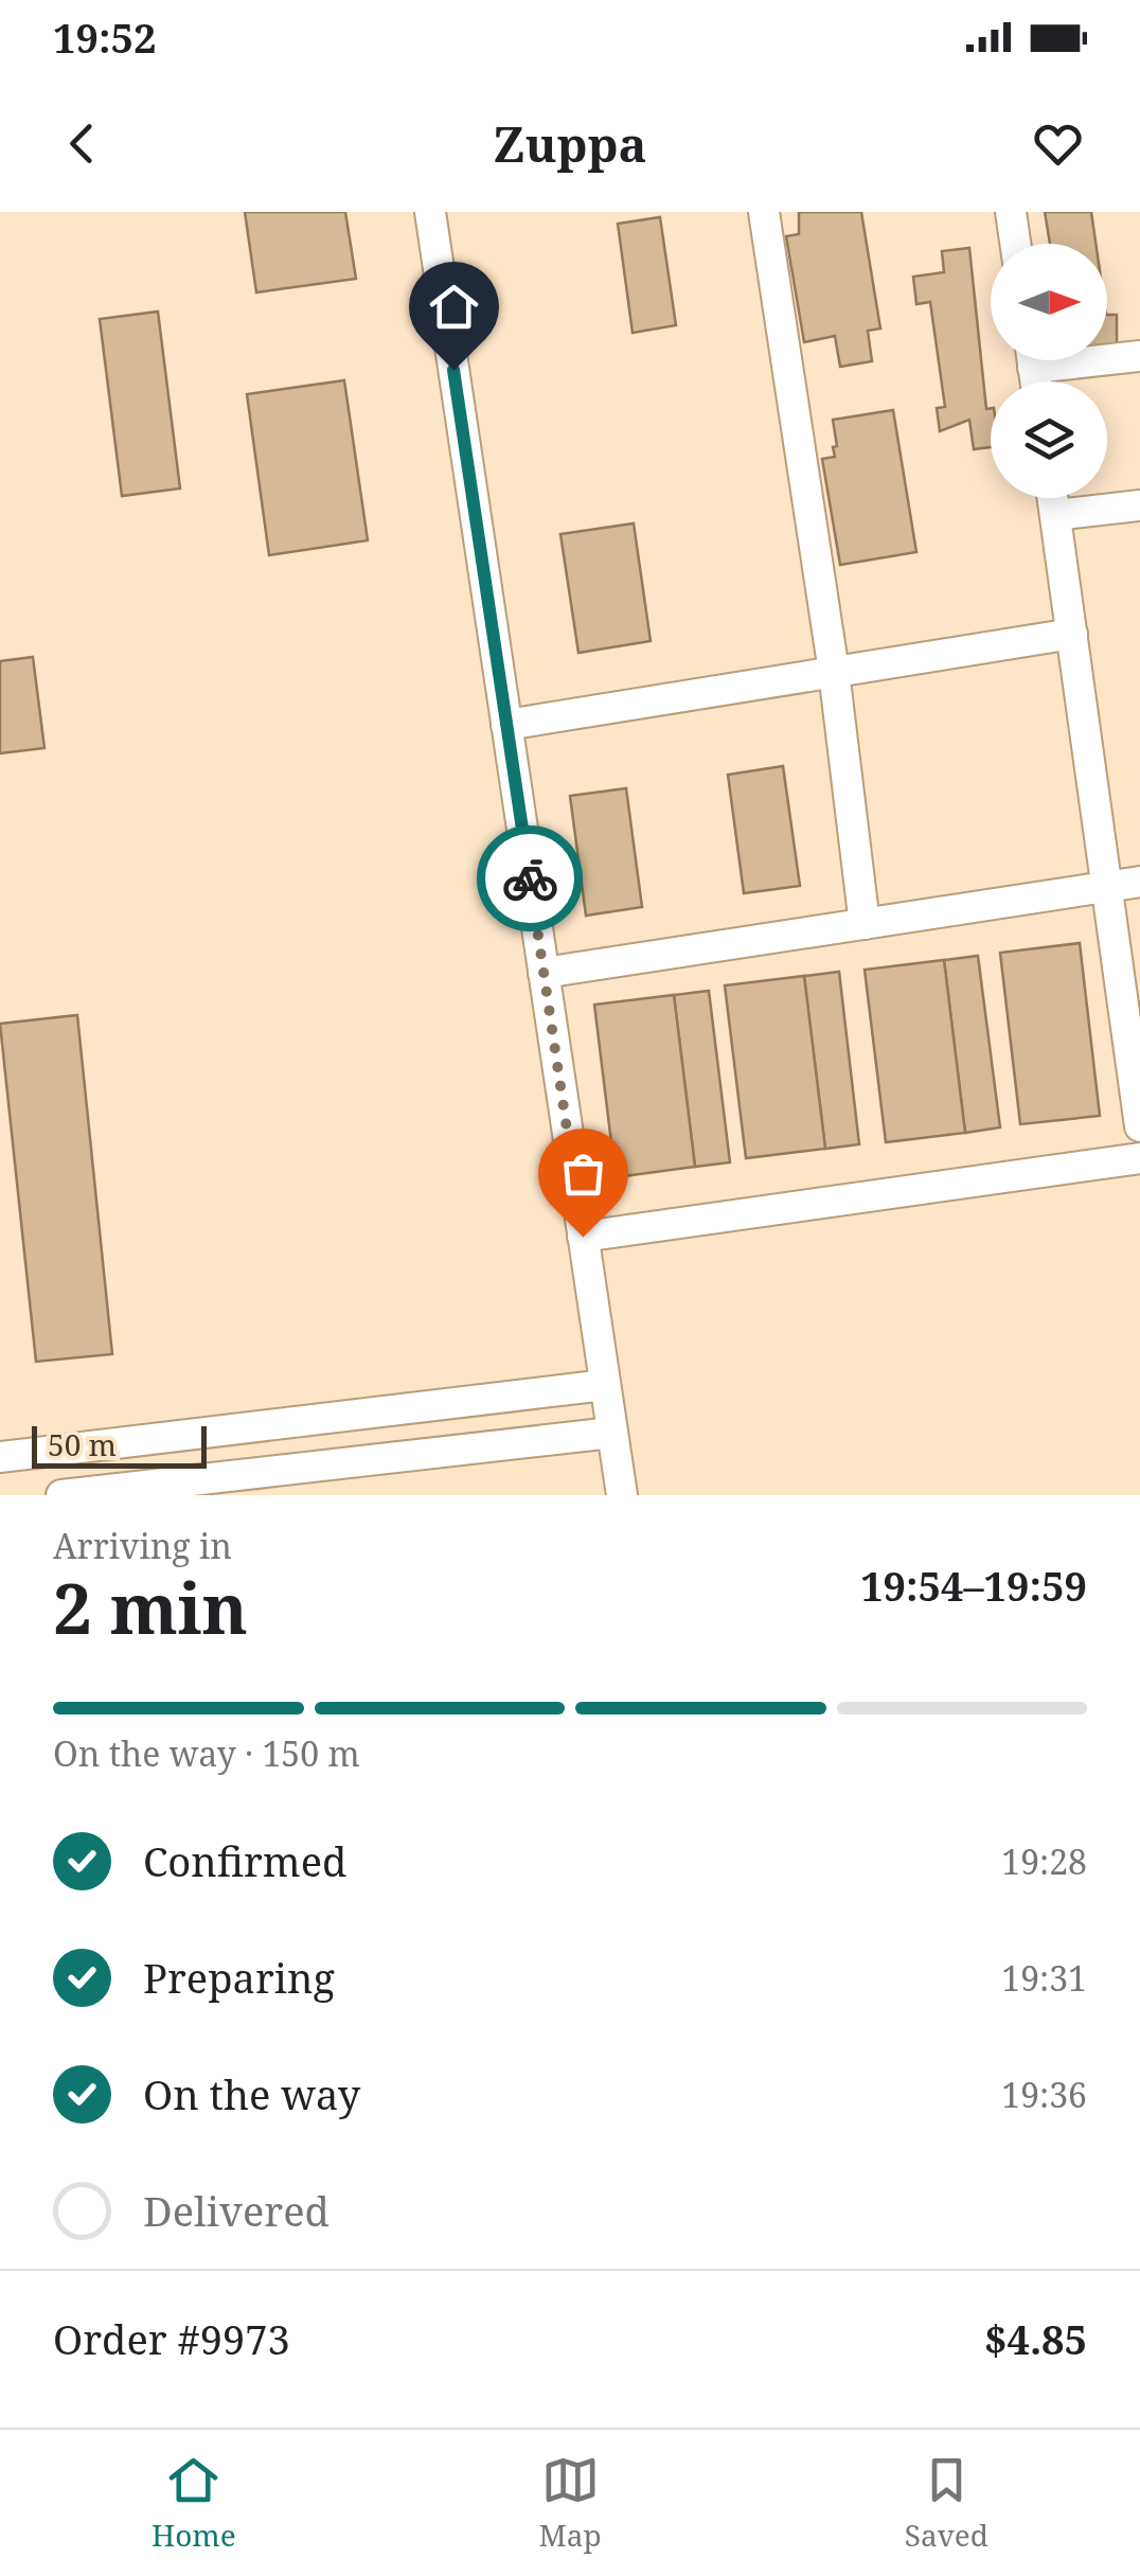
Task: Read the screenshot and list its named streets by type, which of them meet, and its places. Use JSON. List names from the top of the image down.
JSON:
{
  "scale_bar": "50 m",
  "north": "right",
  "page": {
    "status": "19:52",
    "header": "Zuppa",
    "scale": "50 m",
    "heading": ["2 min", "Arriving in", "19:54–19:59"],
    "panel": ["Order #9973", "$4.85"],
    "bar": "On the way · 150 m",
    "list": [
      ["Confirmed", "19:28"],
      ["Preparing", "19:31"],
      ["On the way", "19:36"],
      "Delivered"
    ],
    "tabs": ["Home", "Map", "Saved"]
  }
}
